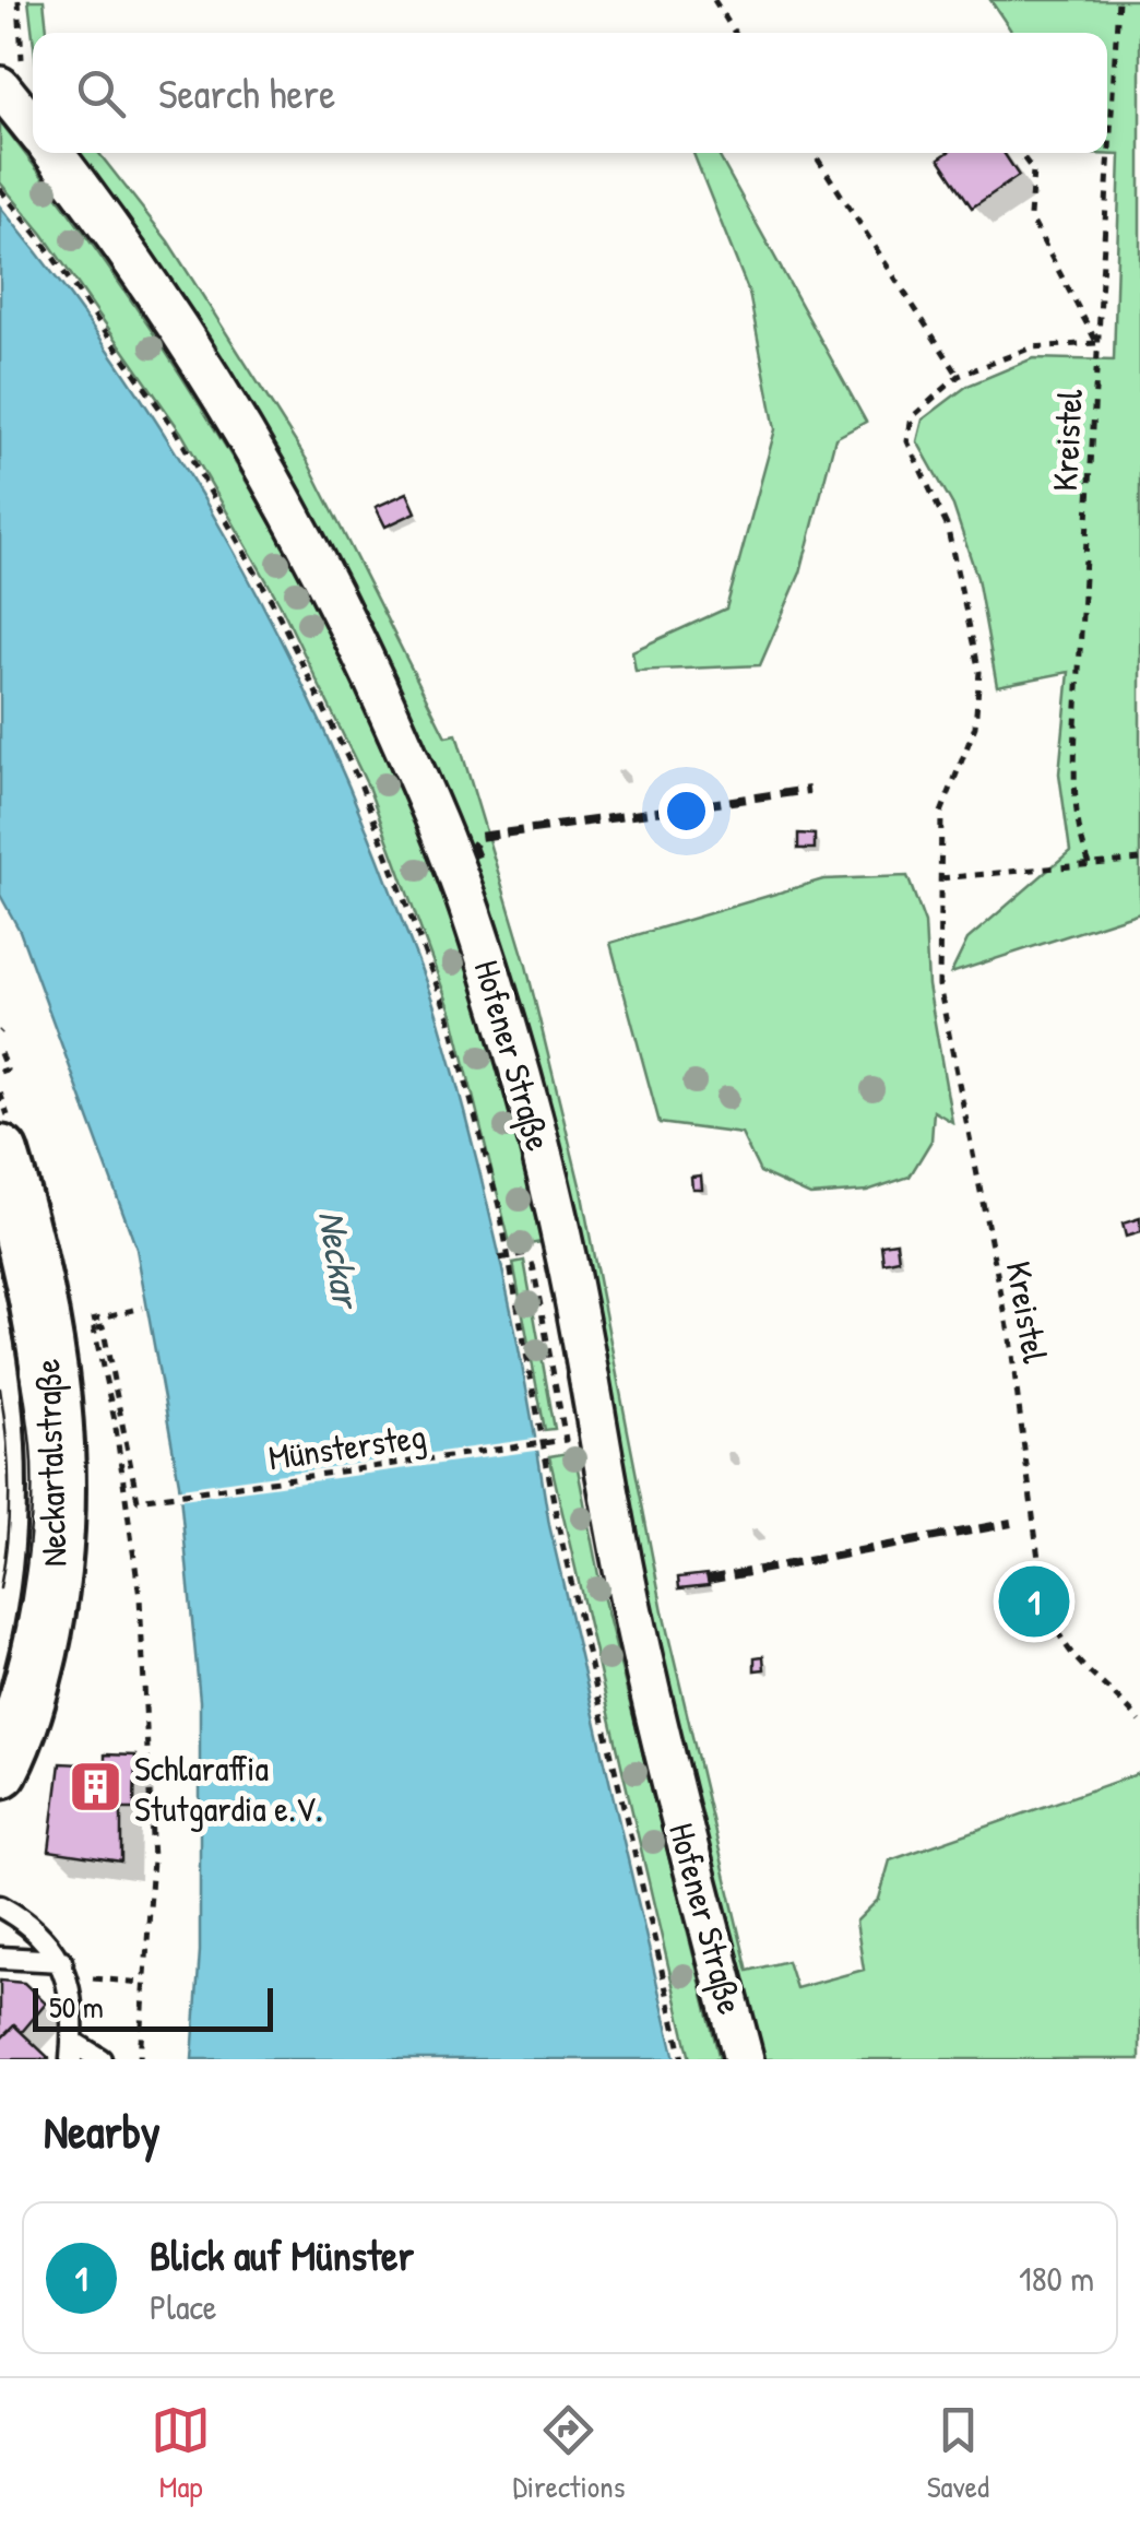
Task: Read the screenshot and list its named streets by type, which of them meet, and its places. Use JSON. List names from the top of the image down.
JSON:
{
  "streets": {
    "main road": ["Neckartalstraße"],
    "street": ["Hofener Straße"],
    "path": ["Kreistel", "Münstersteg"]
  },
  "water": ["Neckar"],
  "places": {
    "building": ["Schlaraffia Stutgardia e.V."]
  },
  "scale_bar": "50 m",
  "page": {
    "search": "Search here",
    "pins": "1",
    "scale": "50 m",
    "heading": "Nearby",
    "list": [
      {
        "mark": "1",
        "name": "Blick auf Münster",
        "note": "Place",
        "value": "180 m"
      }
    ],
    "nav": ["Map", "Directions", "Saved"]
  }
}
